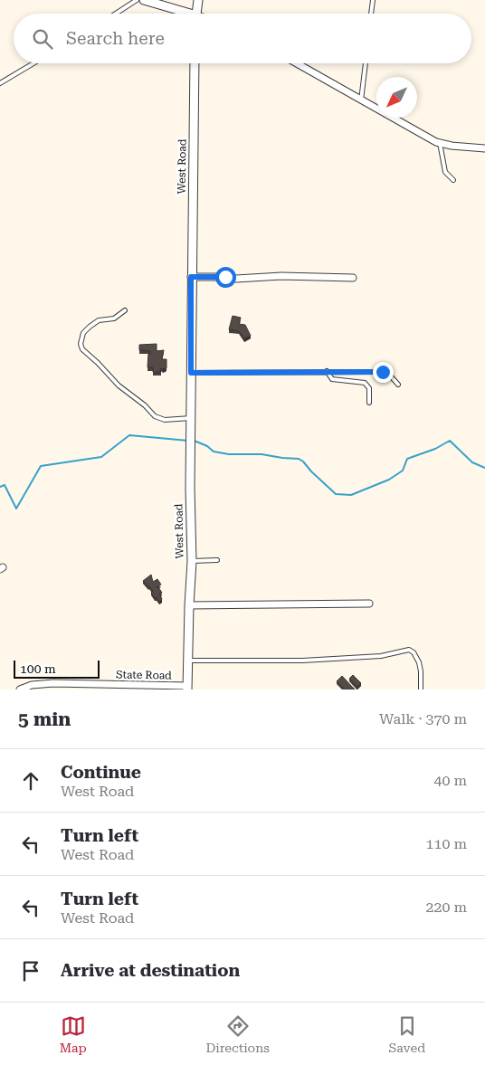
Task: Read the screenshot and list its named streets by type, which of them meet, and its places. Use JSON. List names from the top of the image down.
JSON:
{
  "streets": {
    "street": ["West Road", "State Road"]
  },
  "crossings": [
    ["West Road", "State Road"]
  ],
  "scale_bar": "100 m",
  "north": "bottom left",
  "page": {
    "search": "Search here",
    "scale": "100 m",
    "heading": ["5 min", "Walk · 370 m"],
    "list": [
      ["Continue", "West Road", "40 m"],
      ["Turn left", "West Road", "110 m"],
      ["Turn left", "West Road", "220 m"],
      "Arrive at destination"
    ],
    "nav": ["Map", "Directions", "Saved"]
  }
}
